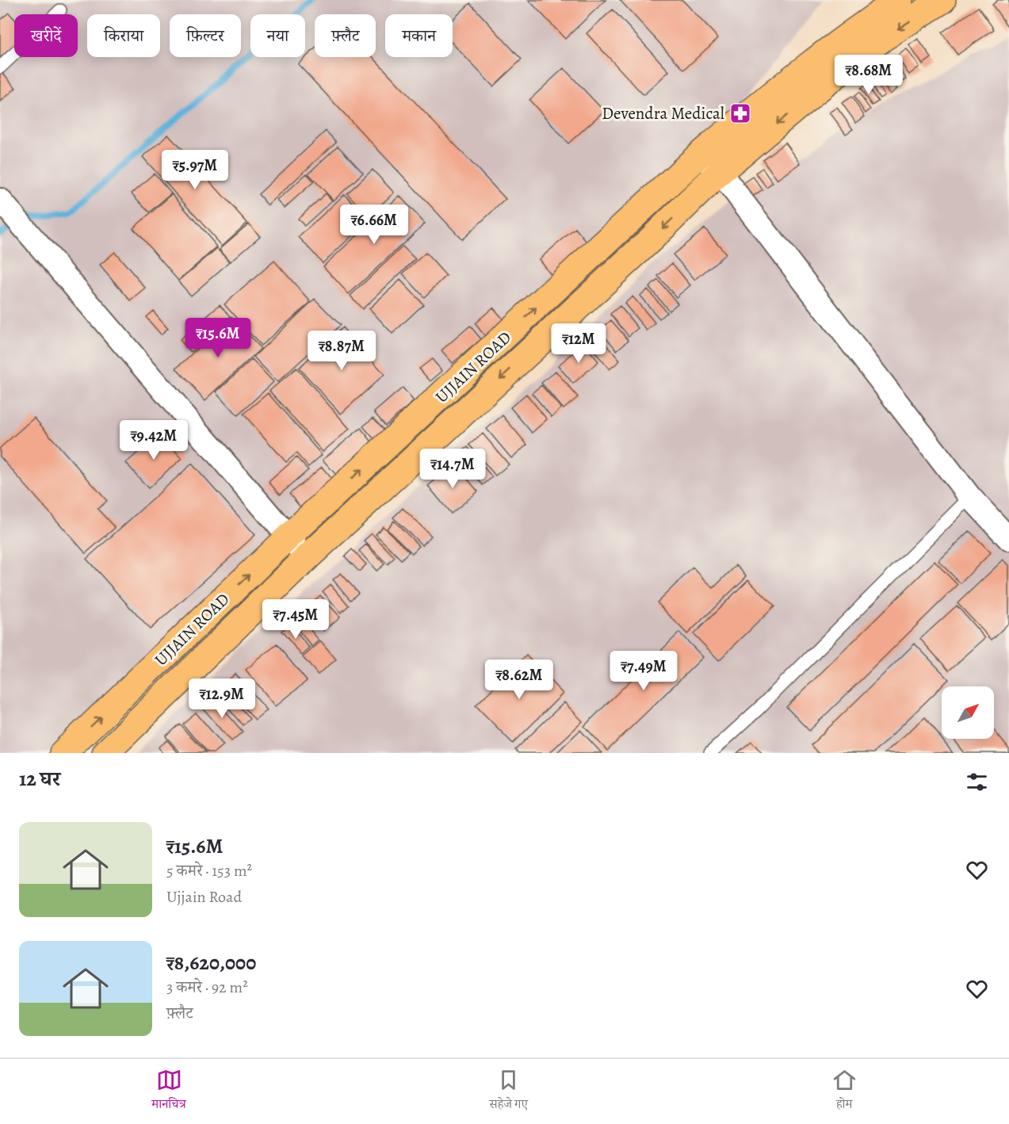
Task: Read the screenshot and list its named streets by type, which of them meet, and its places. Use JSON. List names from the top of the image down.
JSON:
{
  "streets": {
    "main road": ["UJJAIN ROAD"]
  },
  "places": {
    "pharmacy": ["Devendra Medical"]
  },
  "north": "top right",
  "page": {
    "chip": [
      "खरीदें",
      "किराया",
      "फ़िल्टर",
      "नया",
      "फ़्लैट",
      "मकान"
    ],
    "price": [
      "₹8.68M",
      "₹5.97M",
      "₹6.66M",
      "₹15.6M",
      "₹12M",
      "₹8.87M",
      "₹9.42M",
      "₹14.7M",
      "₹7.45M",
      "₹7.49M",
      "₹8.62M",
      "₹12.9M"
    ],
    "heading": "12 घर",
    "list": [
      {
        "name": "₹15.6M",
        "note": "5 कमरे · 153 m² · Ujjain Road"
      },
      {
        "name": "₹8,620,000",
        "note": "3 कमरे · 92 m² · फ़्लैट"
      }
    ],
    "tabs": ["मानचित्र", "सहेजे गए", "होम"]
  }
}
